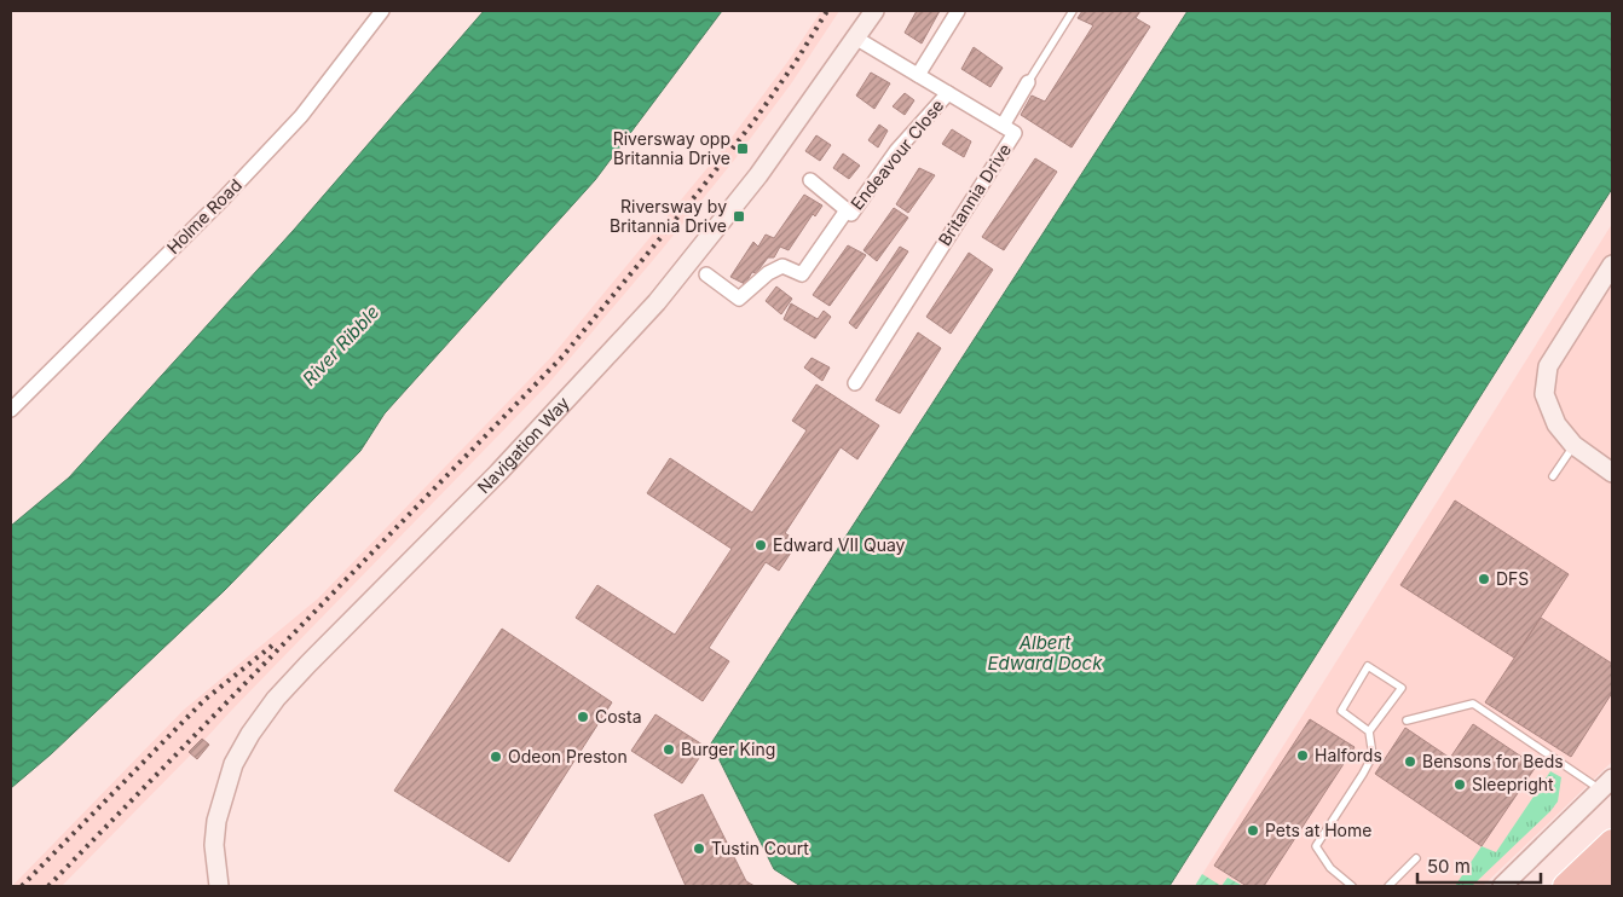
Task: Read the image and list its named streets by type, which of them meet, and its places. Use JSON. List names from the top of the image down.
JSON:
{
  "streets": {
    "street": [
      "Endeavour Close",
      "Britannia Drive",
      "Holme Road",
      "Navigation Way"
    ]
  },
  "crossings": [
    ["Endeavour Close", "Britannia Drive"],
    ["Britannia Drive", "Navigation Way"]
  ],
  "water": ["River Ribble", "Albert Edward Dock"],
  "places": {
    "transit": ["Riversway opp Britannia Drive", "Riversway by Britannia Drive"],
    "other": [
      "Edward VII Quay",
      "DFS",
      "Costa",
      "Burger King",
      "Halfords",
      "Odeon Preston",
      "Bensons for Beds",
      "Sleepright",
      "Pets at Home",
      "Tustin Court"
    ]
  },
  "scale_bar": "50 m"
}
